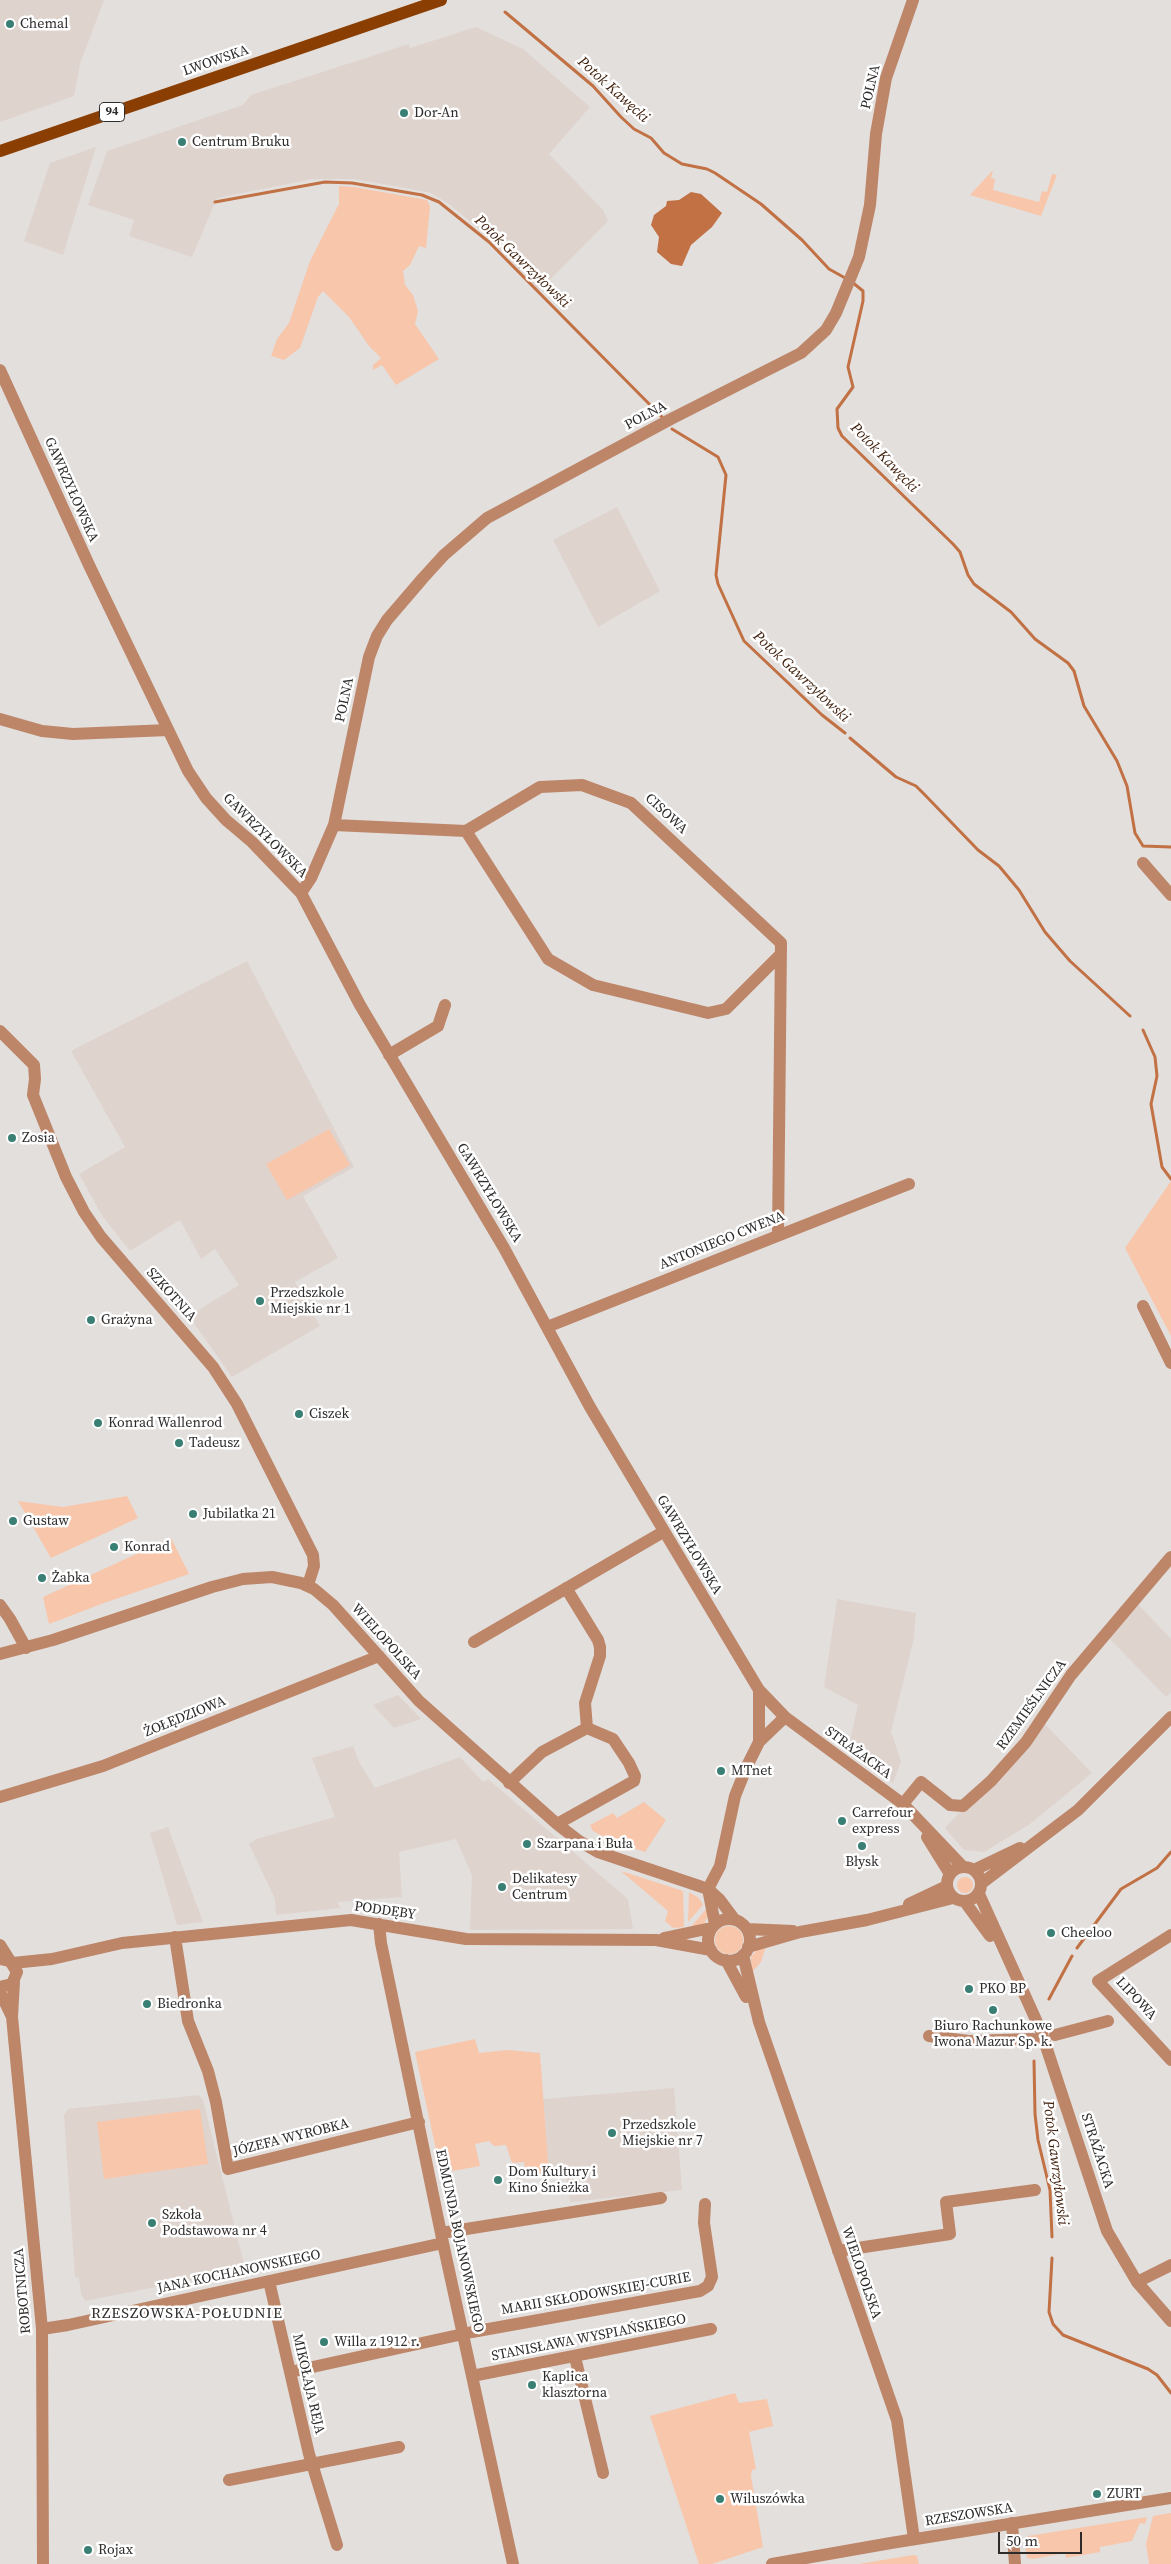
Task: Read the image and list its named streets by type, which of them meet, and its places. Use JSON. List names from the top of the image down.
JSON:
{
  "streets": {
    "main road": ["LWOWSKA", "94"],
    "street": [
      "POLNA",
      "GAWRZYŁOWSKA",
      "CISOWA",
      "ANTONIEGO CWENA",
      "SZKOTNIA",
      "WIELOPOLSKA",
      "RZEMIEŚLNICZA",
      "ŻOŁĘDZIOWA",
      "STRAŻACKA",
      "PODDĘBY",
      "LIPOWA",
      "JÓZEFA WYROBKA",
      "EDMUNDA BOJANOWSKIEGO",
      "JANA KOCHANOWSKIEGO",
      "ROBOTNICZA",
      "MARII SKŁODOWSKIEJ-CURIE",
      "STANISŁAWA WYSPIAŃSKIEGO",
      "MIKOŁAJA REJA",
      "RZESZOWSKA"
    ]
  },
  "crossings": [
    ["POLNA", "GAWRZYŁOWSKA"],
    ["GAWRZYŁOWSKA", "ANTONIEGO CWENA"],
    ["GAWRZYŁOWSKA", "STRAŻACKA"],
    ["CISOWA", "ANTONIEGO CWENA"],
    ["SZKOTNIA", "WIELOPOLSKA"],
    ["WIELOPOLSKA", "ŻOŁĘDZIOWA"],
    ["WIELOPOLSKA", "PODDĘBY"],
    ["WIELOPOLSKA", "RZESZOWSKA"],
    ["RZEMIEŚLNICZA", "STRAŻACKA"],
    ["PODDĘBY", "JÓZEFA WYROBKA"],
    ["PODDĘBY", "EDMUNDA BOJANOWSKIEGO"],
    ["PODDĘBY", "ROBOTNICZA"],
    ["JÓZEFA WYROBKA", "EDMUNDA BOJANOWSKIEGO"],
    ["EDMUNDA BOJANOWSKIEGO", "JANA KOCHANOWSKIEGO"],
    ["EDMUNDA BOJANOWSKIEGO", "MARII SKŁODOWSKIEJ-CURIE"],
    ["EDMUNDA BOJANOWSKIEGO", "STANISŁAWA WYSPIAŃSKIEGO"],
    ["JANA KOCHANOWSKIEGO", "ROBOTNICZA"],
    ["JANA KOCHANOWSKIEGO", "MIKOŁAJA REJA"],
    ["MARII SKŁODOWSKIEJ-CURIE", "MIKOŁAJA REJA"]
  ],
  "districts": ["RZESZOWSKA-POŁUDNIE"],
  "water": ["Potok Kawęcki", "Potok Gawrzyłowski"],
  "places": [
    "Chemal",
    "Dor-An",
    "Centrum Bruku",
    "Zosia",
    "Przedszkole Miejskie nr 1",
    "Grażyna",
    "Ciszek",
    "Konrad Wallenrod",
    "Tadeusz",
    "Jubilatka 21",
    "Gustaw",
    "Konrad",
    "Żabka",
    "MTnet",
    "Carrefour express",
    "Szarpana i Buła",
    "Błysk",
    "Delikatesy Centrum",
    "Cheeloo",
    "PKO BP",
    "Biedronka",
    "Biuro Rachunkowe Iwona Mazur Sp. k.",
    "Przedszkole Miejskie nr 7",
    "Dom Kultury i Kino Śnieżka",
    "Szkoła Podstawowa nr 4",
    "Willa z 1912 r.",
    "Kaplica klasztorna",
    "ZURT",
    "Wiluszówka",
    "Rojax"
  ],
  "scale_bar": "50 m"
}
